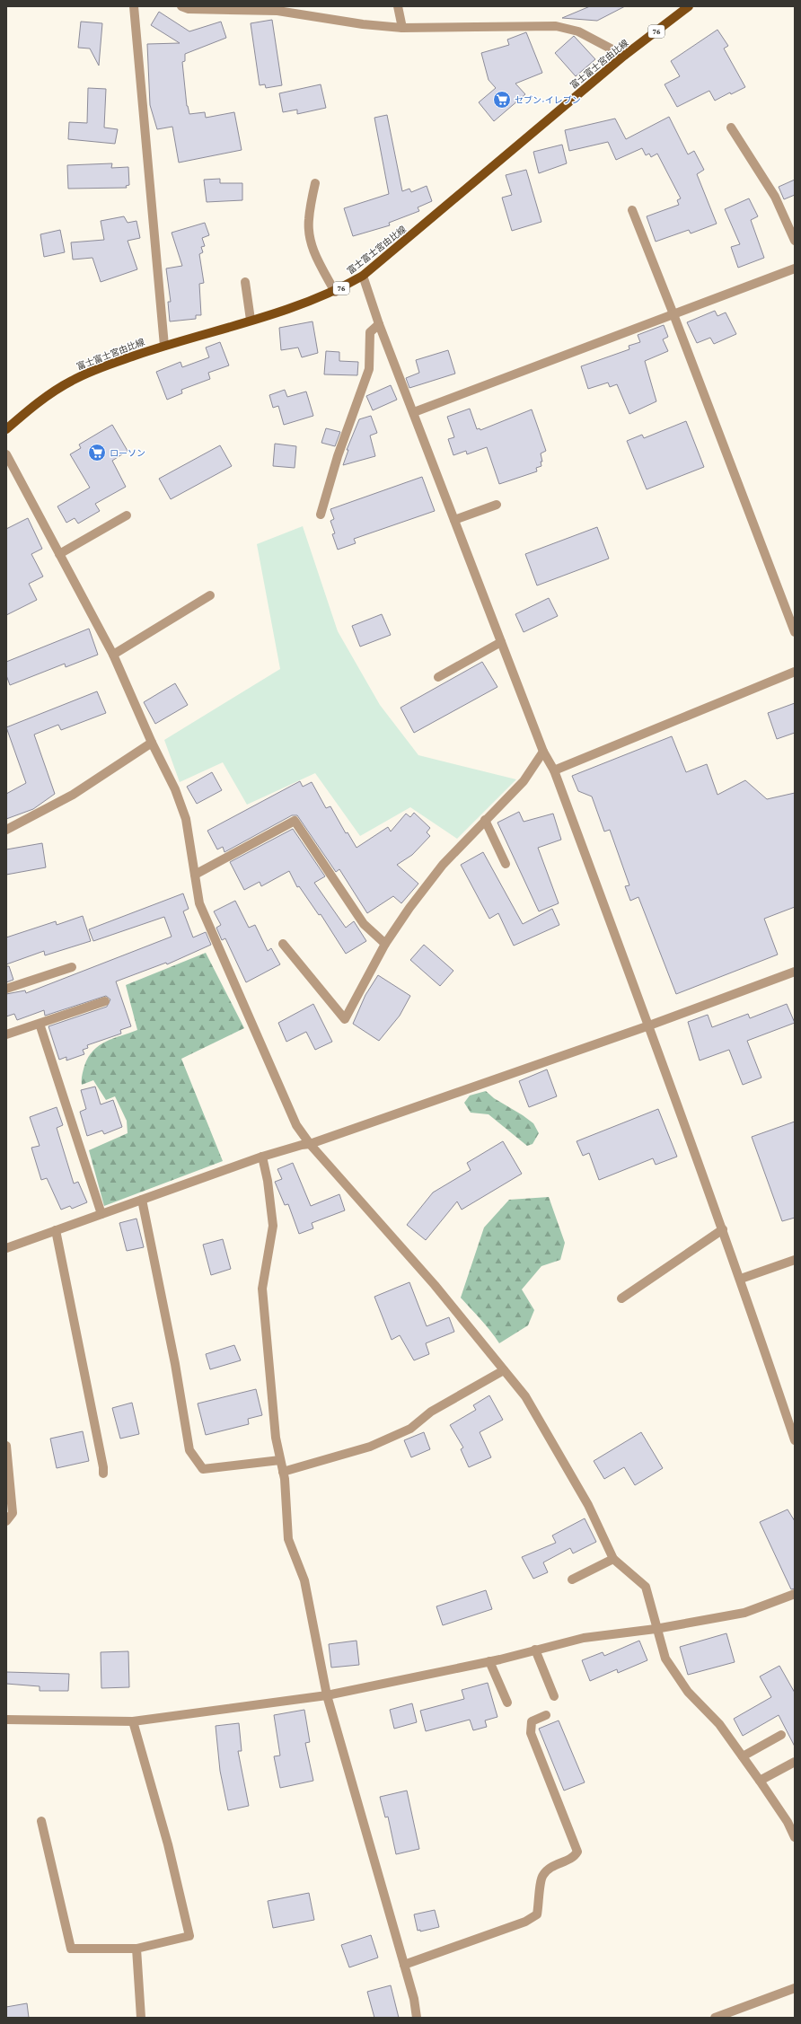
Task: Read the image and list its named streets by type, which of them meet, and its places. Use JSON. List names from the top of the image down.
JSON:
{
  "streets": {
    "main road": ["76", "富士富士宮由比線"]
  },
  "places": {
    "supermarket": ["セブン-イレブン", "ローソン"]
  }
}
